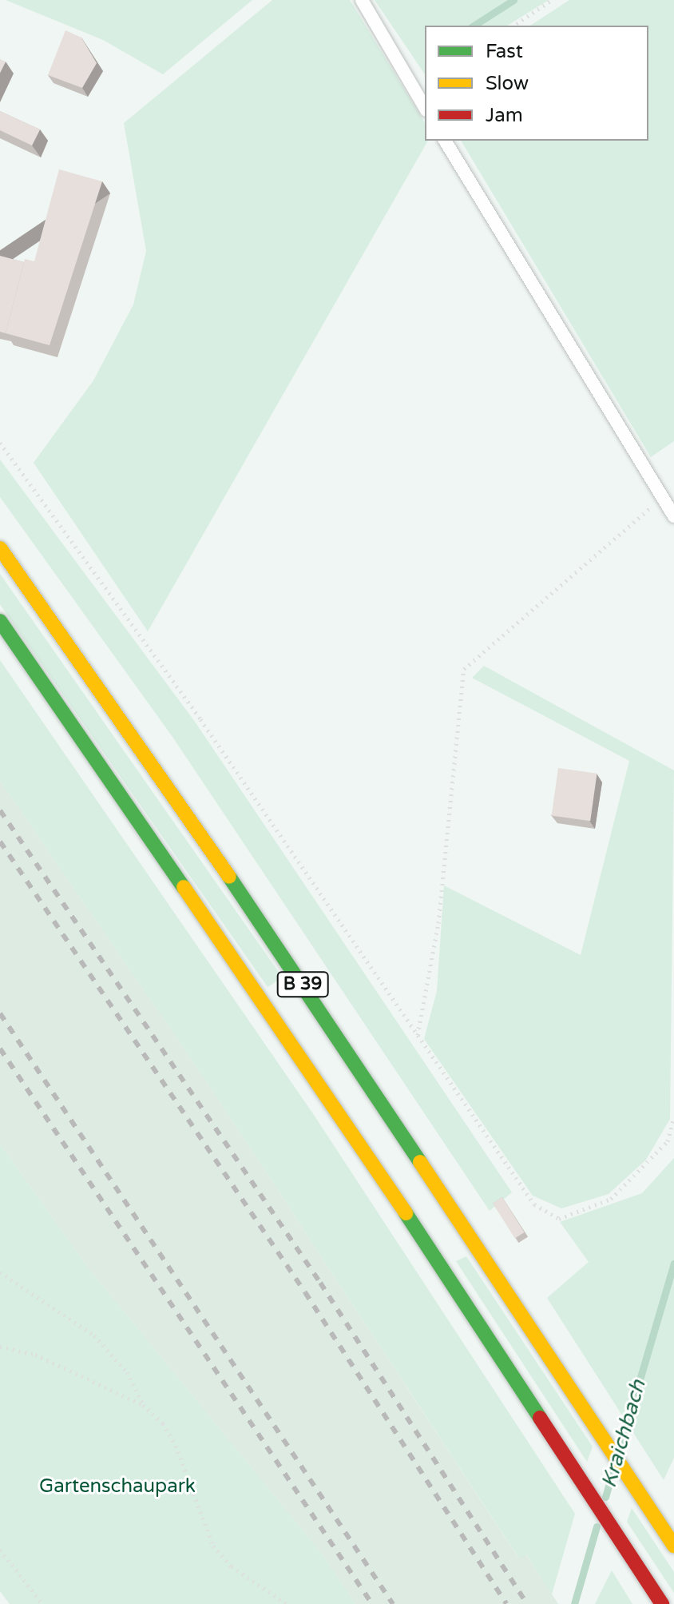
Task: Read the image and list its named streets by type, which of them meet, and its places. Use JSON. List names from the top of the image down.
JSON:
{
  "streets": {
    "highway": ["B 39"]
  },
  "water": ["Kraichbach"],
  "parks": ["Gartenschaupark"],
  "legend": ["Fast", "Slow", "Jam"]
}
